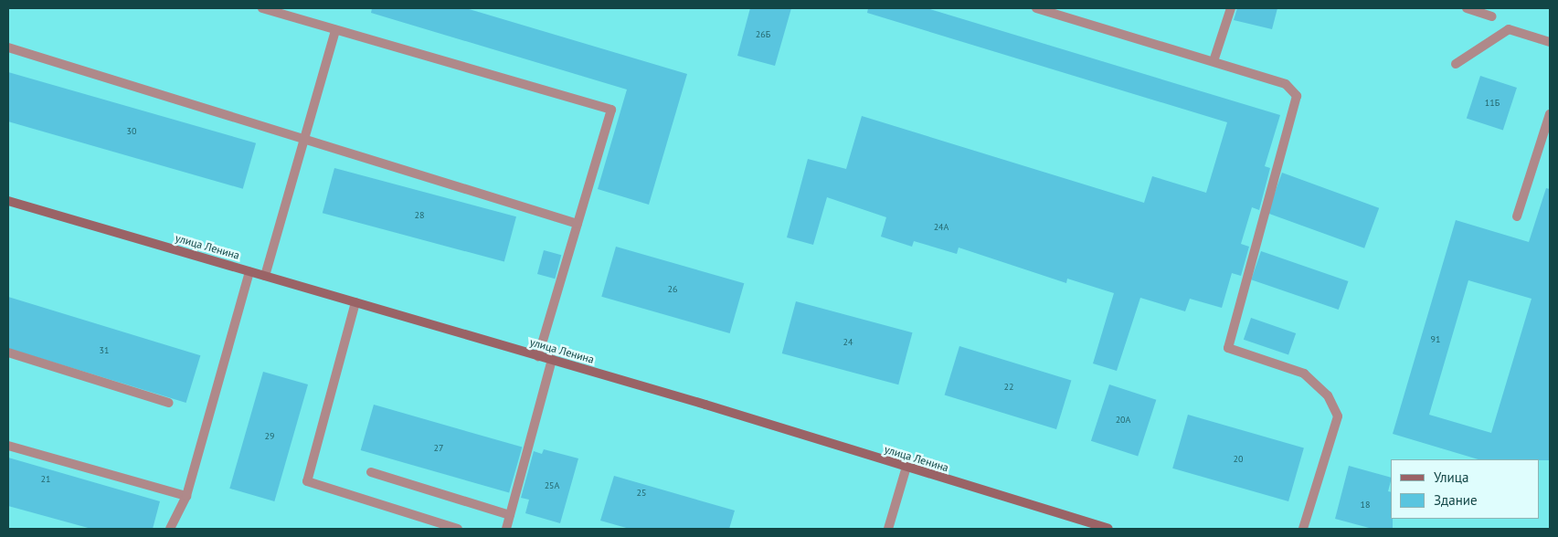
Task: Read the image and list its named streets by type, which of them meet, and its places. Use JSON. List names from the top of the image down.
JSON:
{
  "streets": {
    "street": ["улица Ленина"]
  },
  "house_numbers": [
    "26Б",
    "11Б",
    "30",
    "28",
    "24А",
    "26",
    "91",
    "24",
    "31",
    "22",
    "20А",
    "29",
    "27",
    "20",
    "21",
    "25А",
    "25",
    "18"
  ],
  "legend": ["Улица", "Здание"]
}
